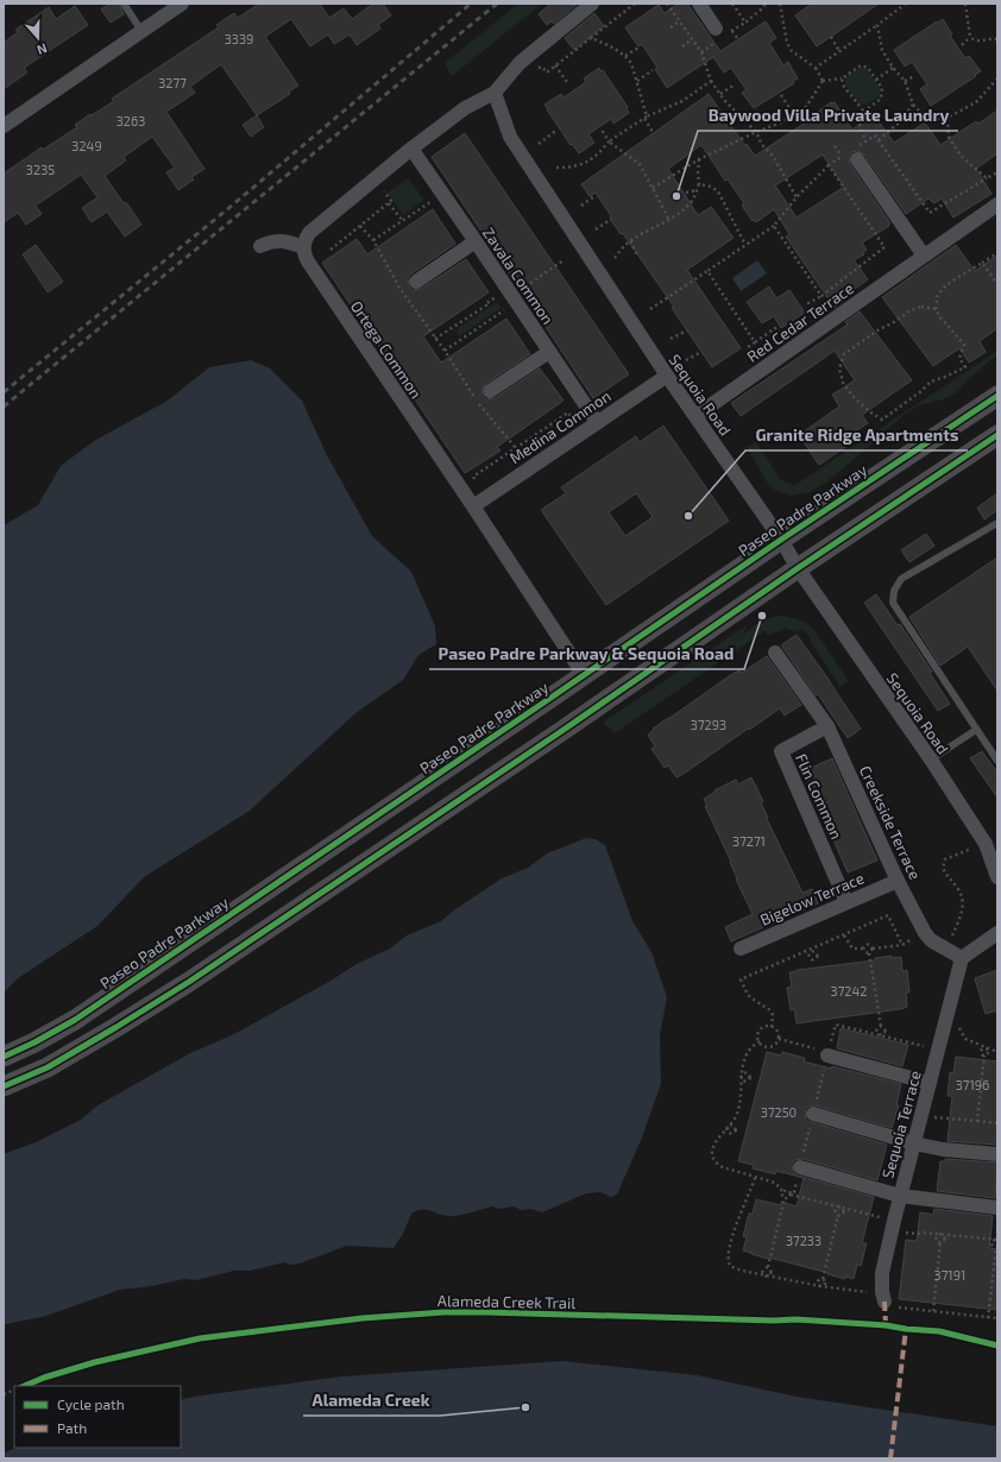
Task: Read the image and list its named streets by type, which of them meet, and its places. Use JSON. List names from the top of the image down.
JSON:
{
  "streets": {
    "main road": ["Paseo Padre Parkway"],
    "street": [
      "Zavala Common",
      "Red Cedar Terrace",
      "Ortega Common",
      "Sequoia Road",
      "Medina Common",
      "Flin Common",
      "Creekside Terrace",
      "Bigelow Terrace",
      "Sequoia Terrace"
    ],
    "cycle path": ["Alameda Creek Trail"]
  },
  "crossings": [
    ["Zavala Common", "Medina Common"],
    ["Red Cedar Terrace", "Sequoia Road"],
    ["Ortega Common", "Medina Common"],
    ["Ortega Common", "Paseo Padre Parkway"],
    ["Sequoia Road", "Medina Common"],
    ["Sequoia Road", "Paseo Padre Parkway"],
    ["Flin Common", "Creekside Terrace"],
    ["Flin Common", "Bigelow Terrace"],
    ["Creekside Terrace", "Bigelow Terrace"],
    ["Creekside Terrace", "Sequoia Terrace"]
  ],
  "places": [
    "Baywood Villa Private Laundry",
    "Granite Ridge Apartments",
    "Paseo Padre Parkway & Sequoia Road",
    "Alameda Creek"
  ],
  "house_numbers": [
    "3339",
    "3277",
    "3263",
    "3249",
    "3235",
    "37293",
    "37271",
    "37242",
    "37196",
    "37250",
    "37233",
    "37191"
  ],
  "legend": ["Cycle path", "Path"],
  "north": "bottom"
}
